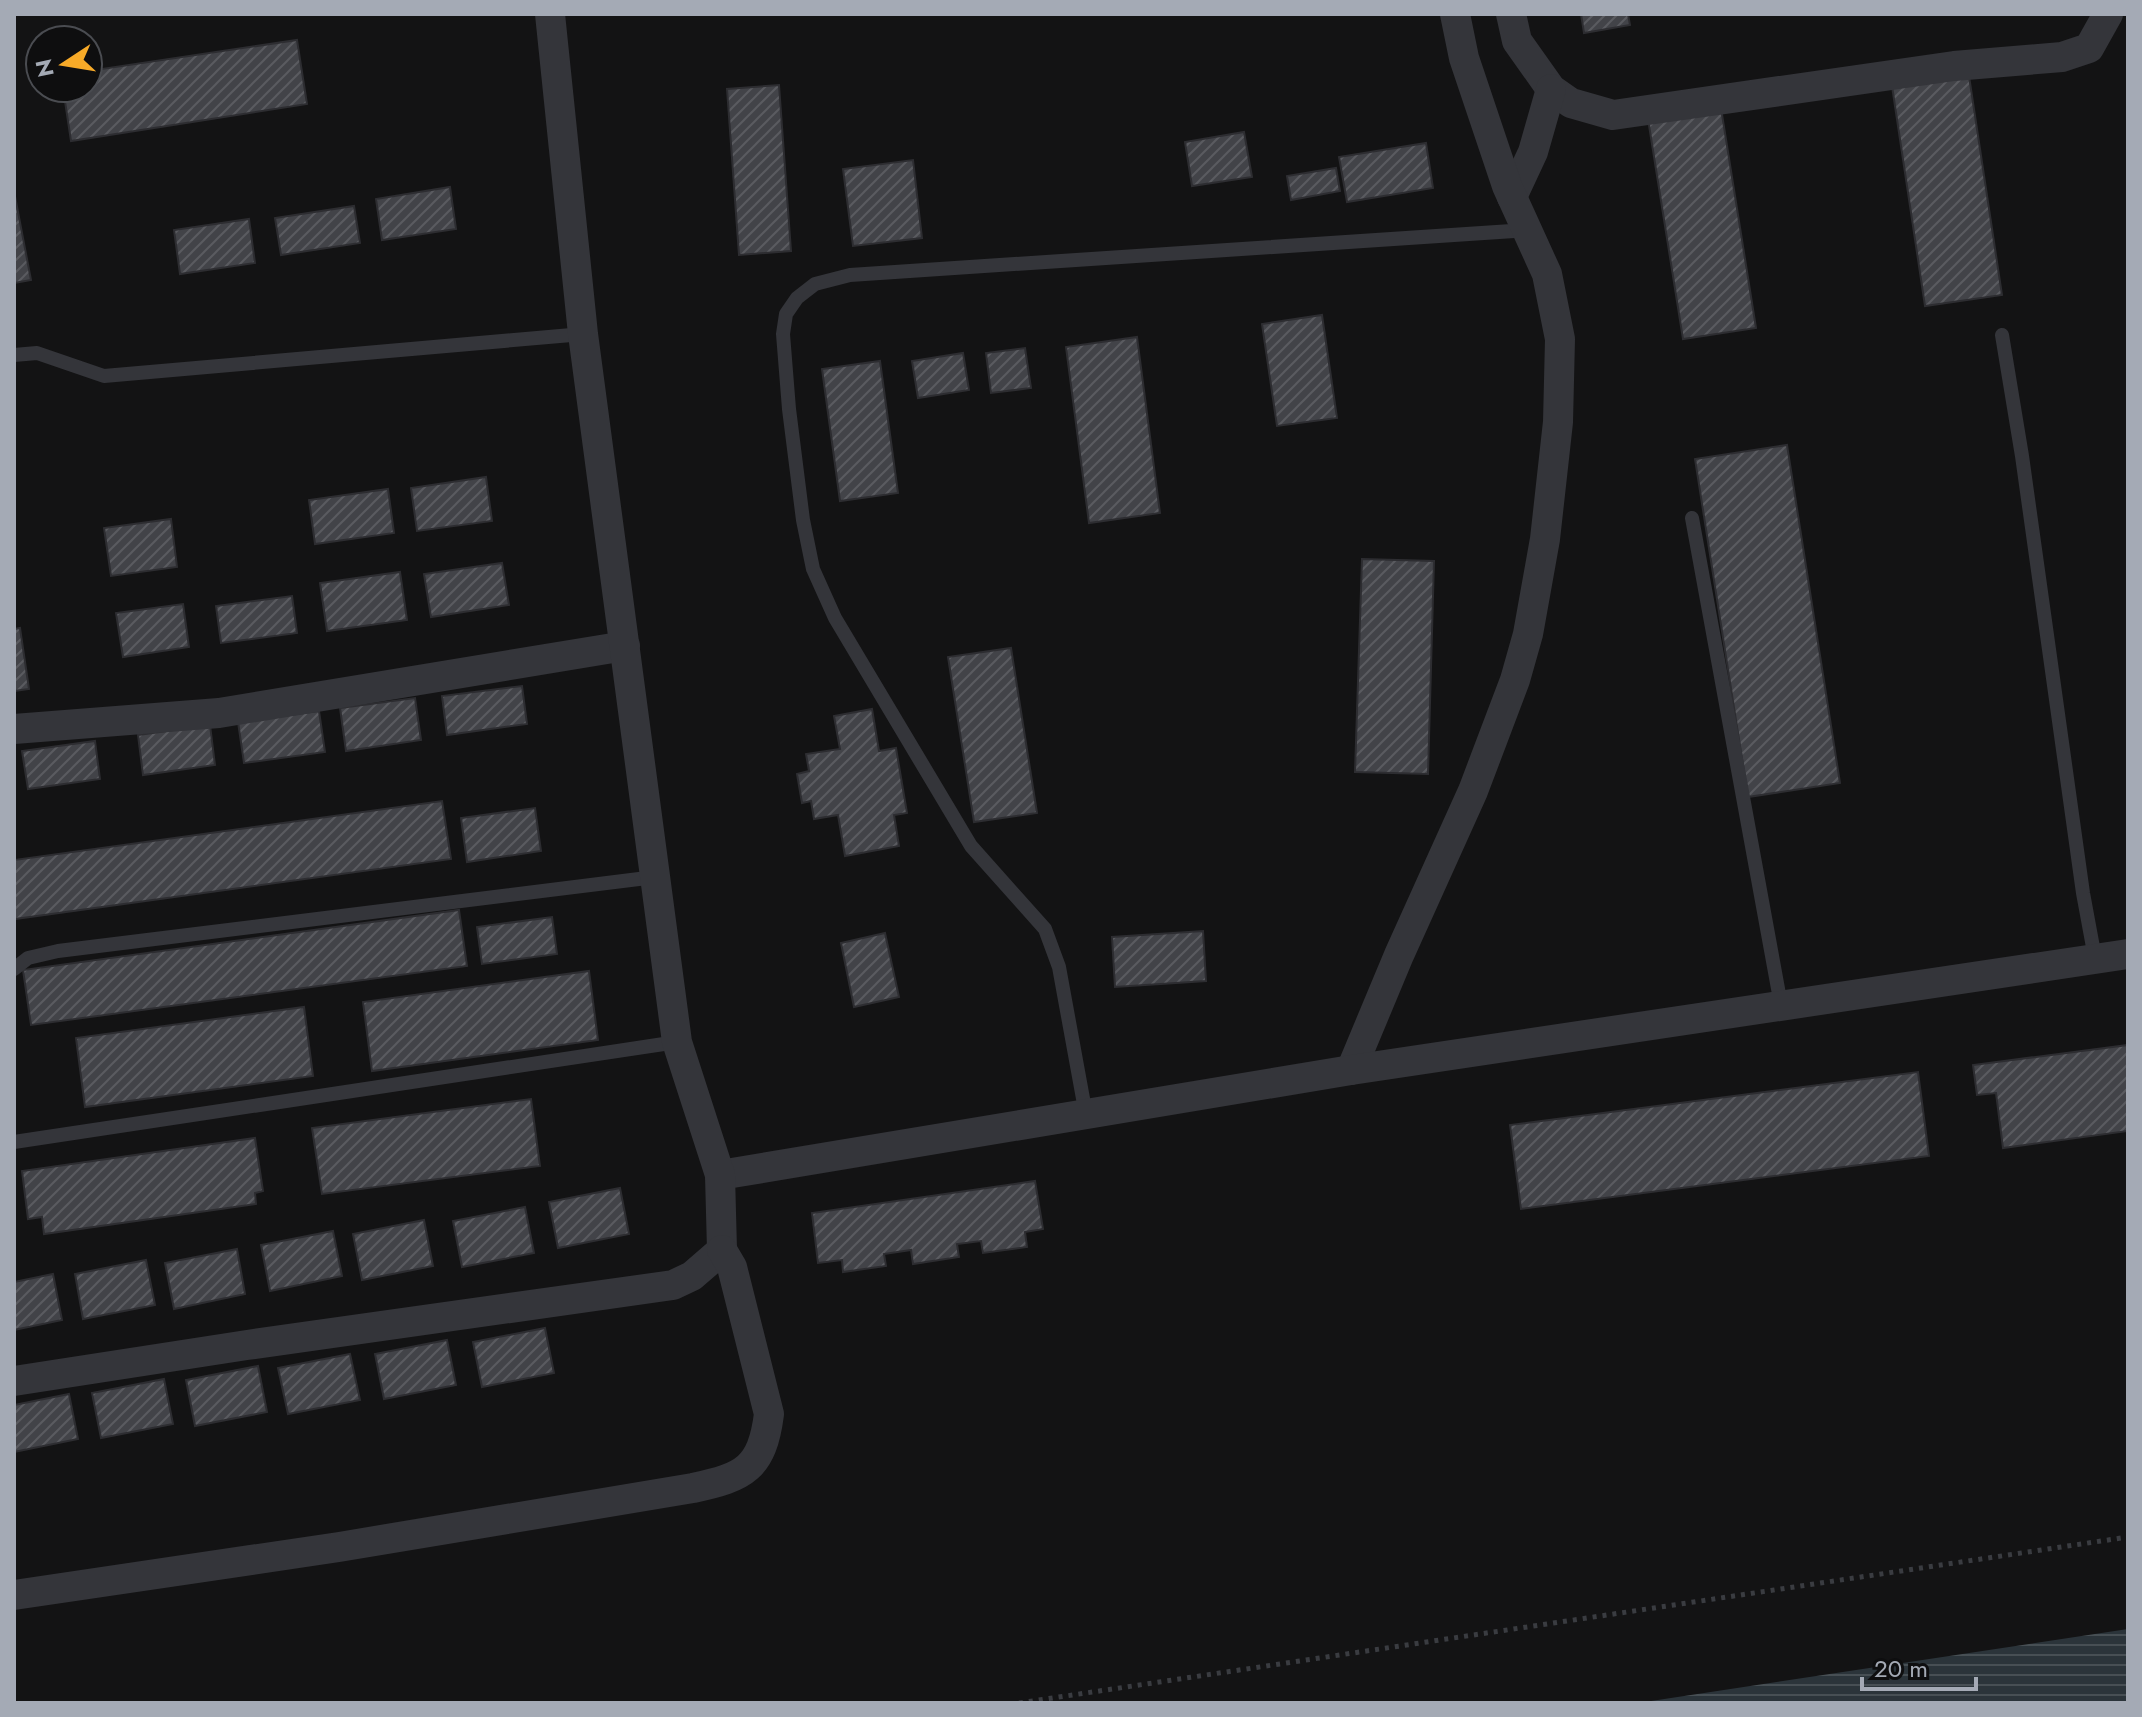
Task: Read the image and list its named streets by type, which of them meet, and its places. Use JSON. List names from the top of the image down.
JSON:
{
  "scale_bar": "20 m",
  "north": "left"
}
